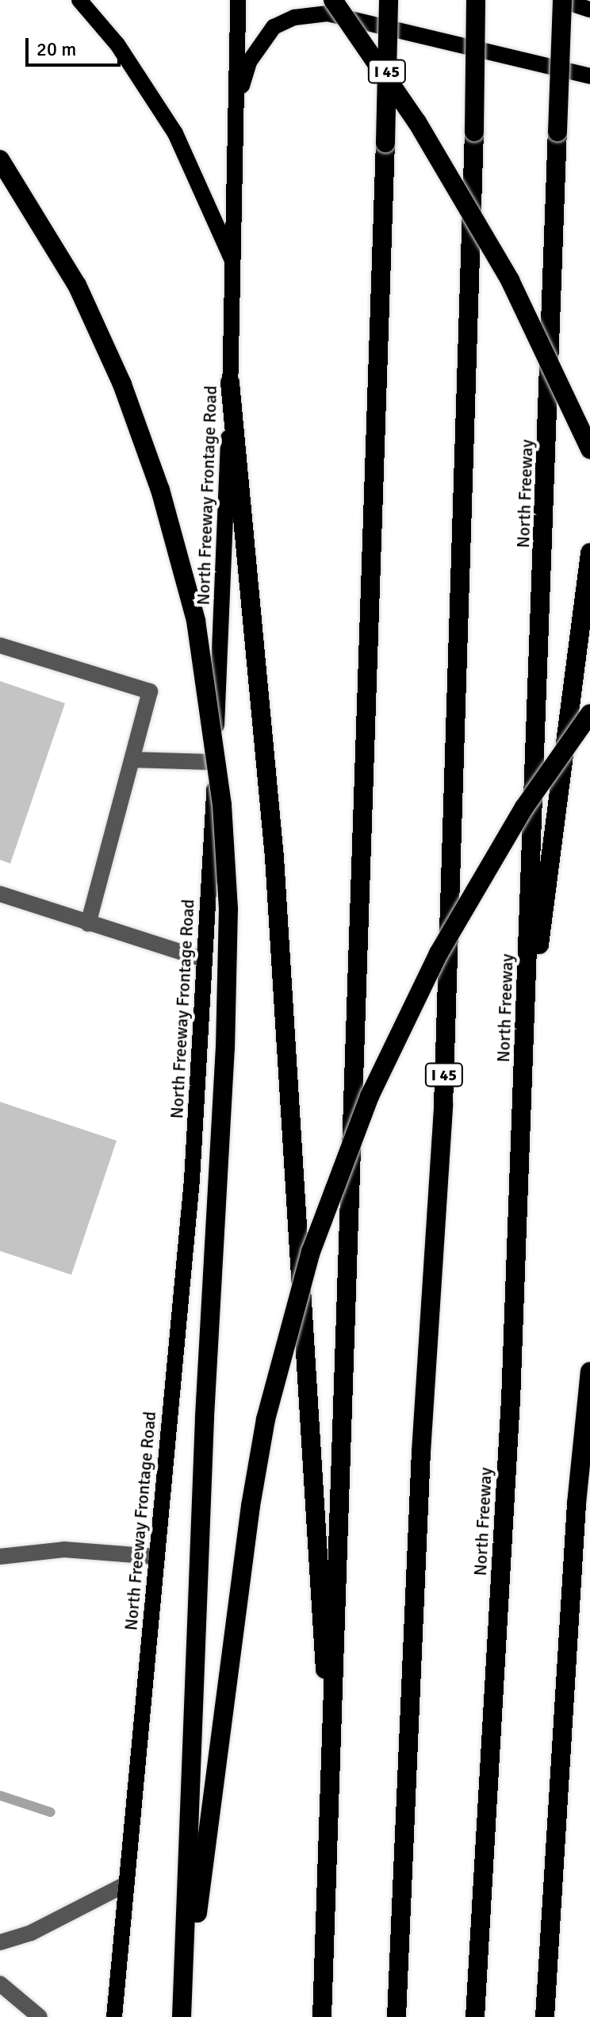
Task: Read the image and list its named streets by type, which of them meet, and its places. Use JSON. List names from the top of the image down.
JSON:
{
  "streets": {
    "highway": ["I 45", "North Freeway"],
    "main road": ["North Freeway Frontage Road"]
  },
  "scale_bar": "20 m"
}
